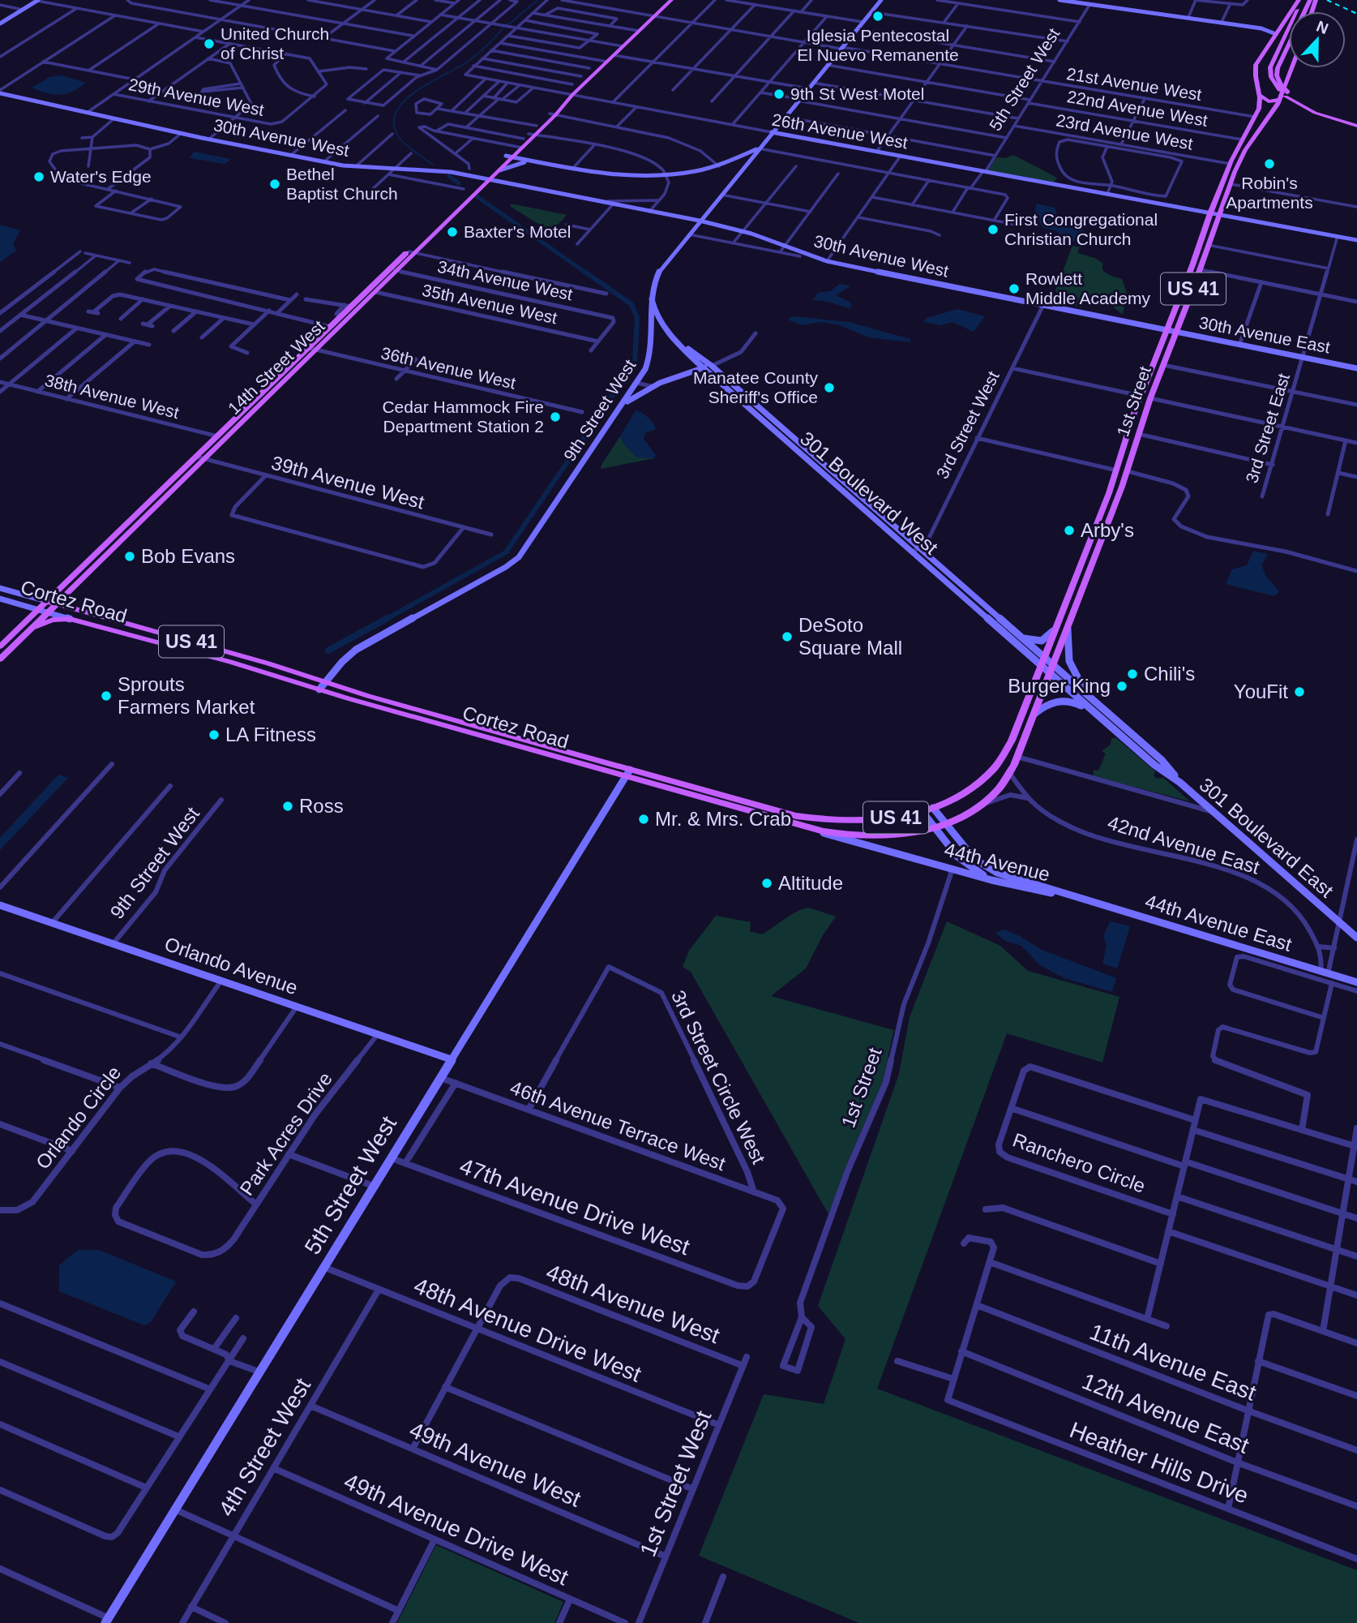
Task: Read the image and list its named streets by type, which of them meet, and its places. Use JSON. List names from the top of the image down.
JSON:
{
  "streets": {
    "main road": [
      "5th Street West",
      "26th Avenue West",
      "30th Avenue West",
      "US 41",
      "30th Avenue East",
      "14th Street West",
      "1st Street",
      "9th Street West",
      "301 Boulevard West",
      "Cortez Road",
      "301 Boulevard East",
      "44th Avenue",
      "44th Avenue East",
      "Orlando Avenue"
    ],
    "street": [
      "21st Avenue West",
      "29th Avenue West",
      "22nd Avenue West",
      "23rd Avenue West",
      "34th Avenue West",
      "35th Avenue West",
      "36th Avenue West",
      "38th Avenue West",
      "3rd Street West",
      "3rd Street East",
      "39th Avenue West",
      "42nd Avenue East",
      "3rd Street Circle West",
      "Orlando Circle",
      "46th Avenue Terrace West",
      "Park Acres Drive",
      "Ranchero Circle",
      "47th Avenue Drive West",
      "48th Avenue West",
      "48th Avenue Drive West",
      "11th Avenue East",
      "12th Avenue East",
      "4th Street West",
      "Heather Hills Drive",
      "49th Avenue West",
      "1st Street West",
      "49th Avenue Drive West"
    ]
  },
  "crossings": [
    ["5th Street West", "21st Avenue West"],
    ["5th Street West", "22nd Avenue West"],
    ["5th Street West", "26th Avenue West"],
    ["5th Street West", "23rd Avenue West"],
    ["5th Street West", "Cortez Road"],
    ["5th Street West", "Orlando Avenue"],
    ["5th Street West", "46th Avenue Terrace West"],
    ["5th Street West", "47th Avenue Drive West"],
    ["5th Street West", "48th Avenue Drive West"],
    ["21st Avenue West", "US 41"],
    ["21st Avenue West", "14th Street West"],
    ["21st Avenue West", "9th Street West"],
    ["22nd Avenue West", "US 41"],
    ["22nd Avenue West", "1st Street"],
    ["22nd Avenue West", "9th Street West"],
    ["26th Avenue West", "14th Street West"],
    ["26th Avenue West", "1st Street"],
    ["26th Avenue West", "9th Street West"],
    ["26th Avenue West", "3rd Street East"],
    ["23rd Avenue West", "1st Street"],
    ["30th Avenue West", "30th Avenue East"],
    ["30th Avenue West", "14th Street West"],
    ["30th Avenue West", "1st Street"],
    ["30th Avenue West", "9th Street West"],
    ["30th Avenue West", "3rd Street West"],
    ["34th Avenue West", "35th Avenue West"],
    ["34th Avenue West", "14th Street West"],
    ["US 41", "14th Street West"],
    ["US 41", "1st Street"],
    ["US 41", "Cortez Road"],
    ["US 41", "301 Boulevard East"],
    ["US 41", "42nd Avenue East"],
    ["35th Avenue West", "14th Street West"],
    ["30th Avenue East", "1st Street"],
    ["30th Avenue East", "3rd Street East"],
    ["14th Street West", "36th Avenue West"],
    ["14th Street West", "38th Avenue West"],
    ["14th Street West", "39th Avenue West"],
    ["14th Street West", "Cortez Road"],
    ["1st Street", "301 Boulevard West"],
    ["1st Street", "Cortez Road"],
    ["1st Street", "301 Boulevard East"],
    ["1st Street", "44th Avenue"],
    ["9th Street West", "301 Boulevard West"],
    ["9th Street West", "Cortez Road"],
    ["9th Street West", "Orlando Avenue"],
    ["3rd Street West", "301 Boulevard West"],
    ["301 Boulevard West", "Cortez Road"],
    ["301 Boulevard West", "301 Boulevard East"],
    ["Cortez Road", "301 Boulevard East"],
    ["Cortez Road", "42nd Avenue East"],
    ["Cortez Road", "44th Avenue"],
    ["42nd Avenue East", "44th Avenue East"],
    ["44th Avenue", "44th Avenue East"],
    ["Orlando Avenue", "Orlando Circle"],
    ["Orlando Avenue", "Park Acres Drive"],
    ["3rd Street Circle West", "46th Avenue Terrace West"],
    ["46th Avenue Terrace West", "47th Avenue Drive West"],
    ["48th Avenue West", "48th Avenue Drive West"],
    ["48th Avenue West", "1st Street West"],
    ["48th Avenue Drive West", "4th Street West"],
    ["48th Avenue Drive West", "1st Street West"],
    ["4th Street West", "49th Avenue West"],
    ["4th Street West", "49th Avenue Drive West"],
    ["49th Avenue West", "1st Street West"]
  ],
  "places": [
    "Iglesia Pentecostal El Nuevo Remanente",
    "United Church of Christ",
    "9th St West Motel",
    "Robin's Apartments",
    "Water's Edge",
    "Bethel Baptist Church",
    "First Congregational Christian Church",
    "Baxter's Motel",
    "Rowlett Middle Academy",
    "Manatee County Sheriff's Office",
    "Cedar Hammock Fire Department Station 2",
    "Arby's",
    "Bob Evans",
    "DeSoto Square Mall",
    "Chili's",
    "Burger King",
    "YouFit",
    "Sprouts Farmers Market",
    "LA Fitness",
    "Ross",
    "Mr. & Mrs. Crab",
    "Altitude"
  ],
  "north": "top"
}
